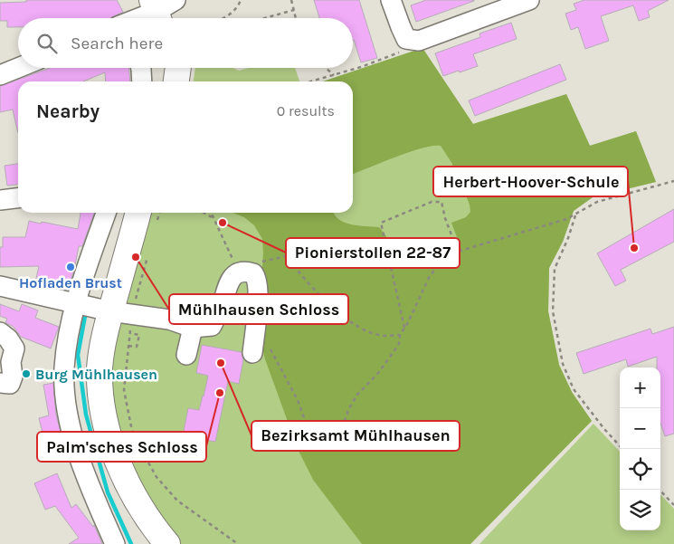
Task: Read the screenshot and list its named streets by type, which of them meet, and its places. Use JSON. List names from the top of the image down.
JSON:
{
  "places": [
    "Pionierstollen 22-87",
    "Herbert-Hoover-Schule",
    "Mühlhausen Schloss",
    "Hofladen Brust",
    "Bezirksamt Mühlhausen",
    "Burg Mühlhausen",
    "Palm'sches Schloss"
  ],
  "page": {
    "search": "Search here",
    "heading": ["Nearby", "0 results"],
    "map_buttons": ["+", "−"]
  }
}
